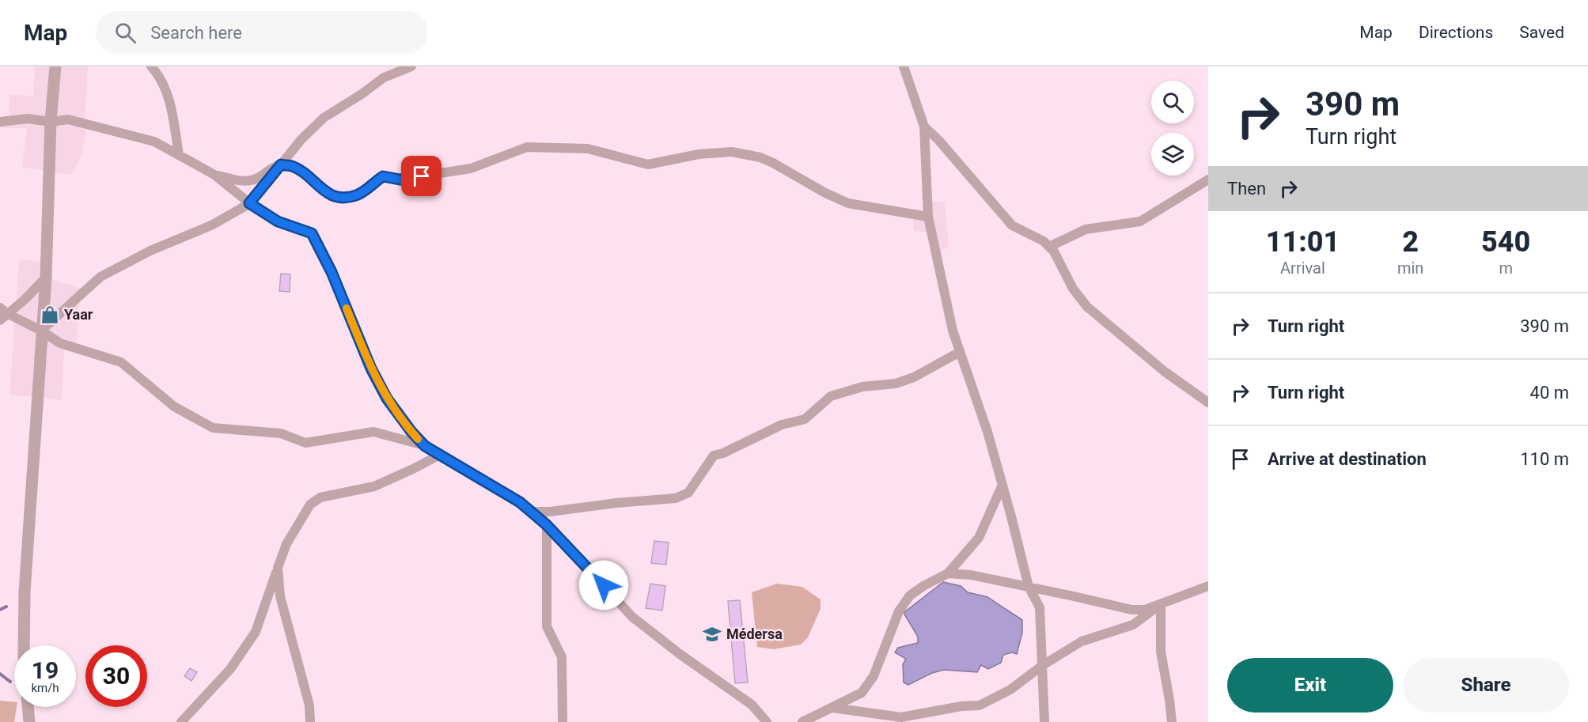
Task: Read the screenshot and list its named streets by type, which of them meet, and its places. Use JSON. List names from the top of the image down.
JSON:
{
  "places": {
    "shop": ["Yaar"],
    "school or university": ["Médersa"]
  },
  "page": {
    "header": "Map",
    "search": "Search here",
    "nav": ["Map", "Directions", "Saved"],
    "turn": ["390 m", "Turn right"],
    "then": "Then",
    "eta": [
      "11:01",
      "Arrival",
      "2",
      "min",
      "540",
      "m"
    ],
    "list": [
      {
        "name": "Turn right",
        "value": "390 m"
      },
      {
        "name": "Turn right",
        "value": "40 m"
      },
      {
        "name": "Arrive at destination",
        "value": "110 m"
      }
    ],
    "speed": "19 km/h",
    "limit": "30",
    "buttons": ["Exit", "Share"]
  }
}
